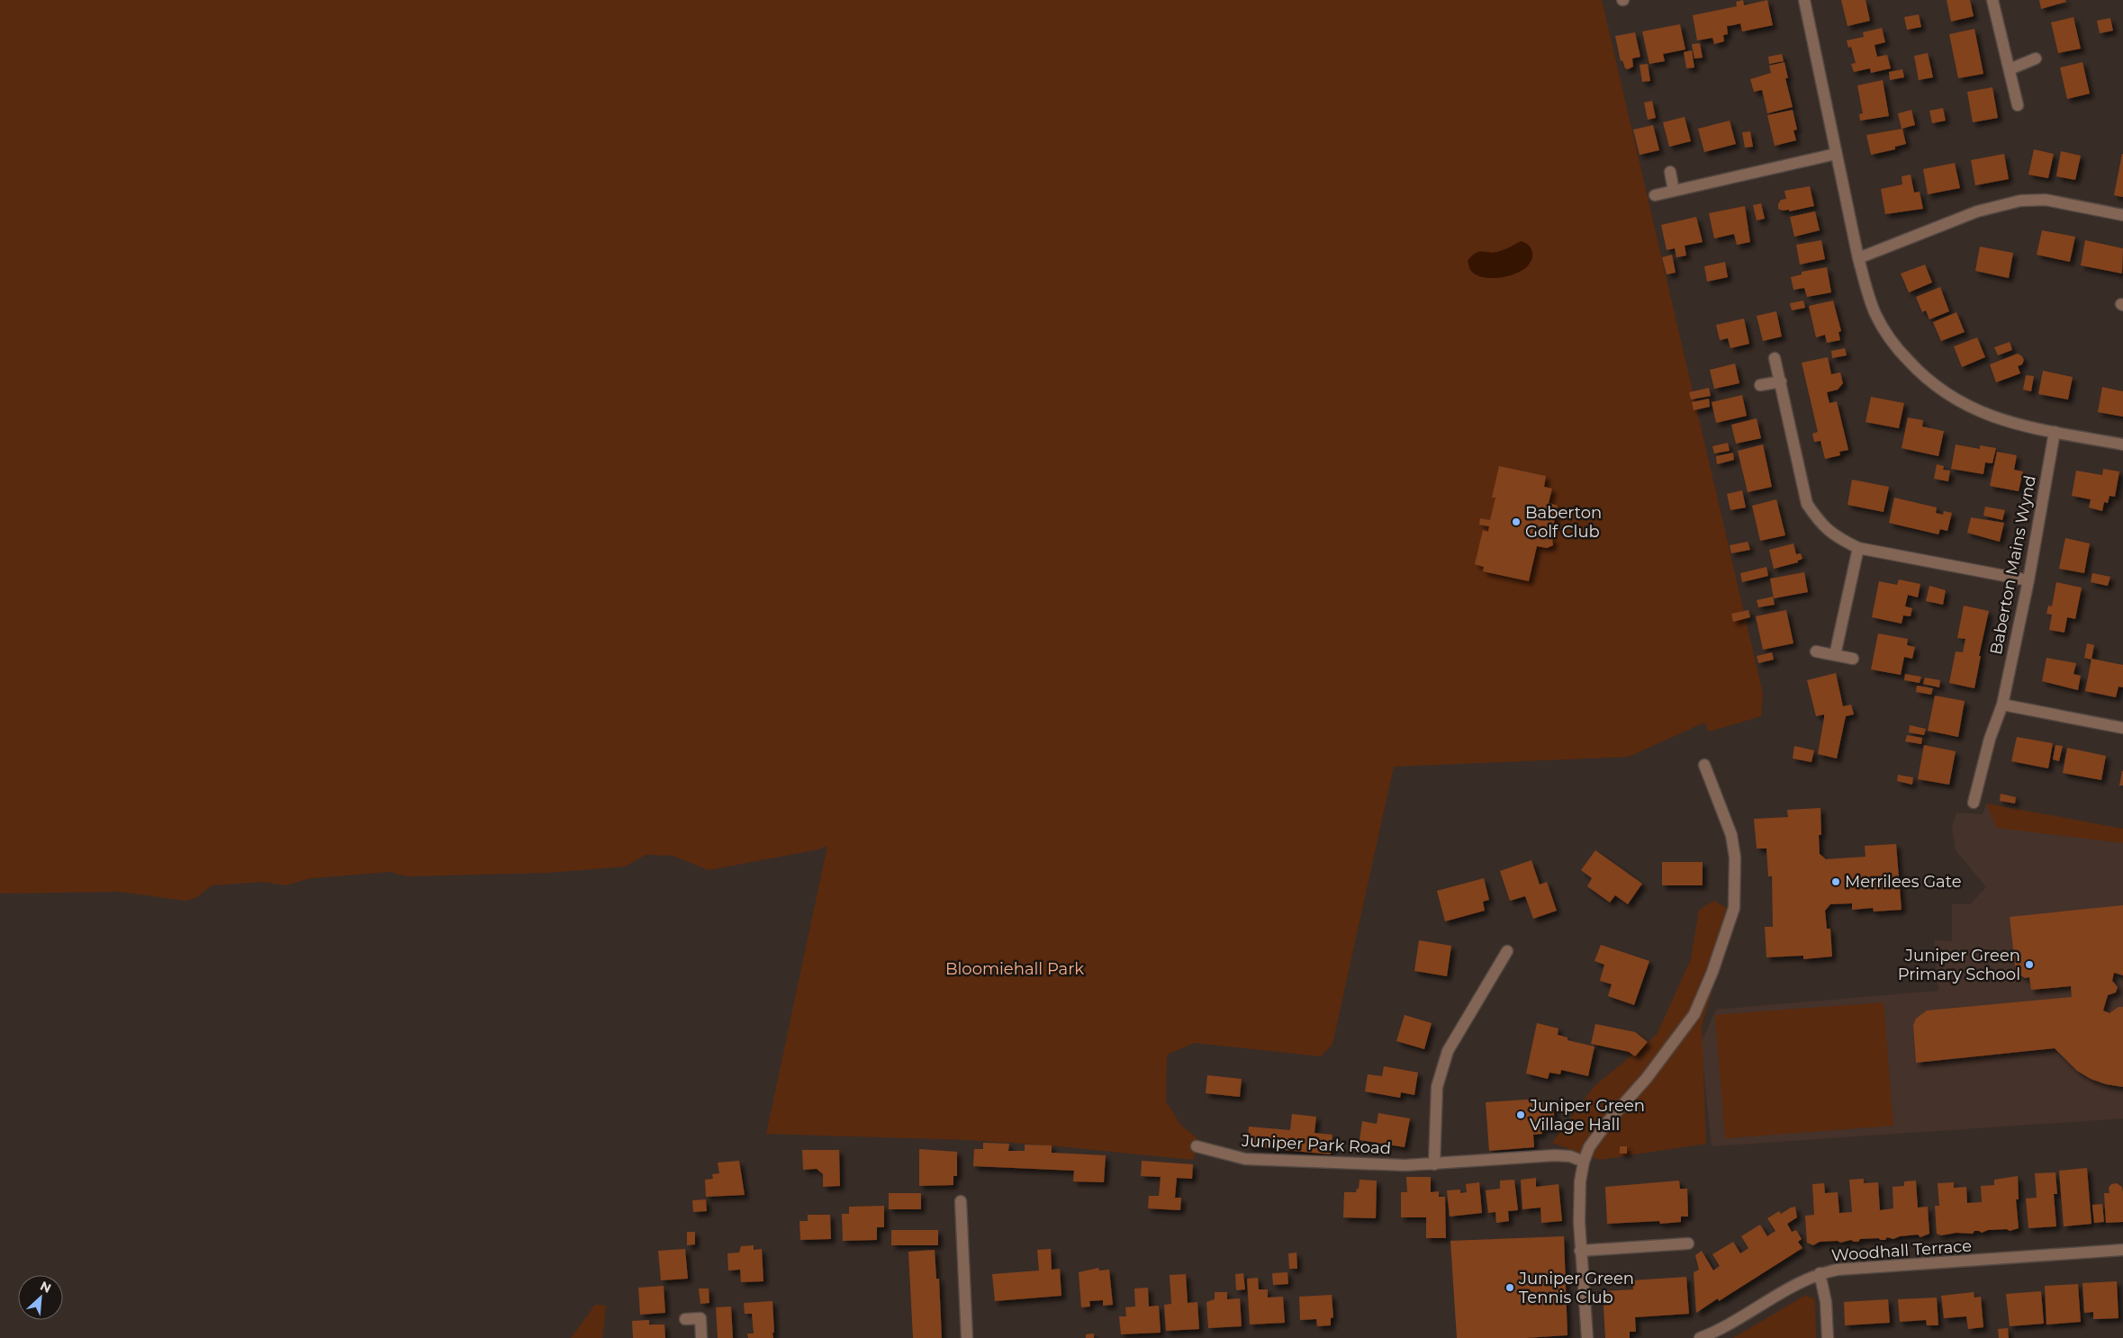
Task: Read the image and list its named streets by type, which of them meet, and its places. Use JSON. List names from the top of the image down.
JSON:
{
  "streets": {
    "street": ["Baberton Mains Wynd", "Juniper Park Road", "Woodhall Terrace"]
  },
  "parks": ["Bloomiehall Park"],
  "places": [
    "Baberton Golf Club",
    "Merrilees Gate",
    "Juniper Green Primary School",
    "Juniper Green Village Hall",
    "Juniper Green Tennis Club"
  ],
  "north": "top right"
}
